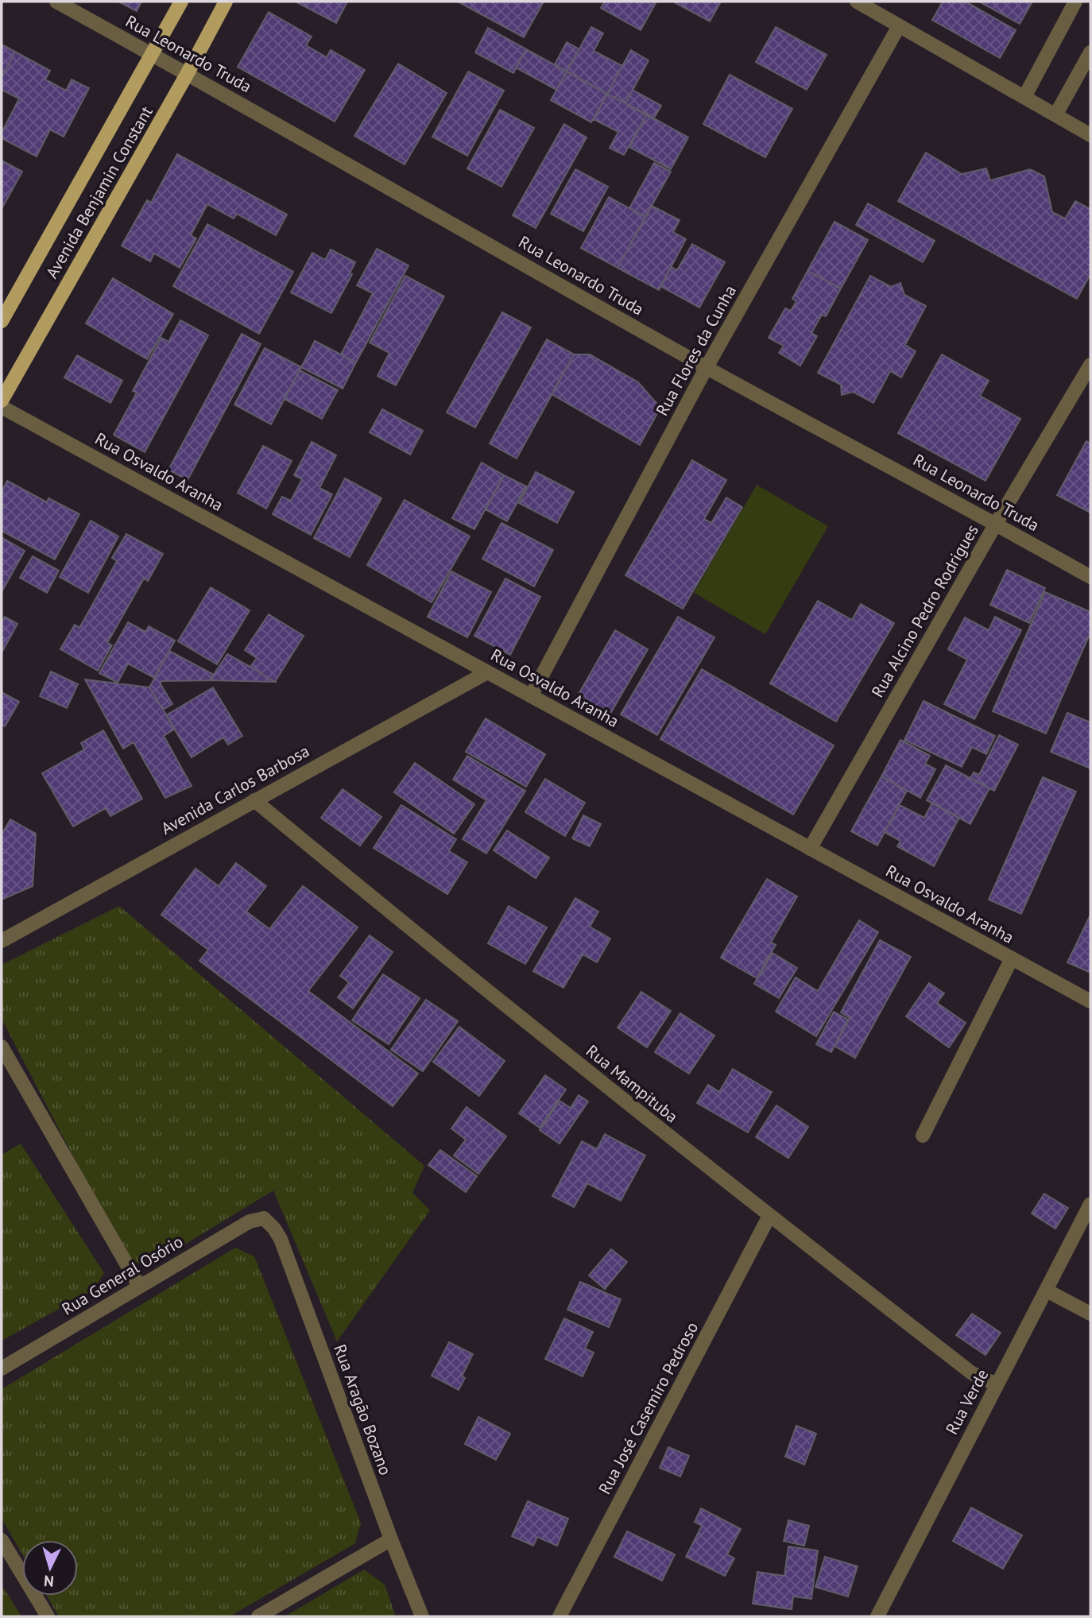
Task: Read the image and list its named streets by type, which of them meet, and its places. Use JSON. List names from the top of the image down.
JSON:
{
  "streets": {
    "main road": ["Avenida Benjamin Constant"],
    "street": [
      "Rua Leonardo Truda",
      "Rua Flores da Cunha",
      "Rua Osvaldo Aranha",
      "Rua Alcino Pedro Rodrigues",
      "Avenida Carlos Barbosa",
      "Rua Mampituba",
      "Rua General Osório",
      "Rua Verde",
      "Rua José Casemiro Pedroso",
      "Rua Aragão Bozano"
    ]
  },
  "crossings": [
    ["Rua Leonardo Truda", "Avenida Benjamin Constant"],
    ["Rua Leonardo Truda", "Rua Flores da Cunha"],
    ["Rua Leonardo Truda", "Rua Alcino Pedro Rodrigues"],
    ["Rua Flores da Cunha", "Rua Osvaldo Aranha"],
    ["Rua Osvaldo Aranha", "Rua Alcino Pedro Rodrigues"],
    ["Rua Osvaldo Aranha", "Avenida Carlos Barbosa"],
    ["Avenida Carlos Barbosa", "Rua Mampituba"],
    ["Rua Mampituba", "Rua Verde"],
    ["Rua Mampituba", "Rua José Casemiro Pedroso"],
    ["Rua General Osório", "Rua Aragão Bozano"]
  ],
  "north": "bottom"
}
